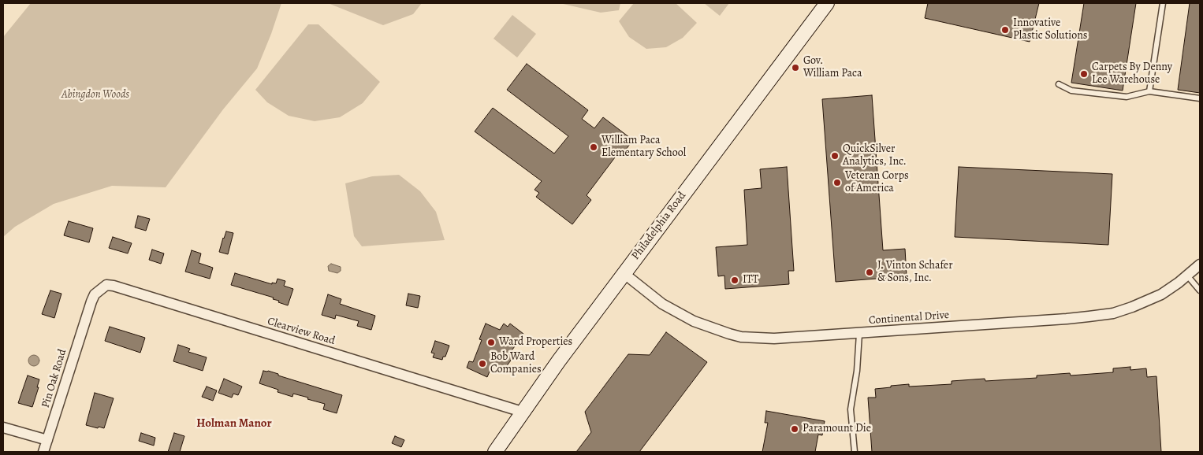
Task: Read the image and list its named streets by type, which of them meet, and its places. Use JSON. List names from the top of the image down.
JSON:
{
  "streets": {
    "main road": ["Philadelphia Road"],
    "street": ["Continental Drive", "Clearview Road", "Pin Oak Road"]
  },
  "crossings": [
    ["Philadelphia Road", "Continental Drive"],
    ["Philadelphia Road", "Clearview Road"],
    ["Clearview Road", "Pin Oak Road"]
  ],
  "districts": ["Holman Manor"],
  "parks": ["Abingdon Woods"],
  "places": [
    "Innovative Plastic Solutions",
    "Gov. William Paca",
    "Carpets By Denny Lee Warehouse",
    "William Paca Elementary School",
    "QuickSilver Analytics, Inc.",
    "Veteran Corps of America",
    "J. Vinton Schafer & Sons, Inc.",
    "ITT",
    "Ward Properties",
    "Bob Ward Companies",
    "Paramount Die"
  ]
}
